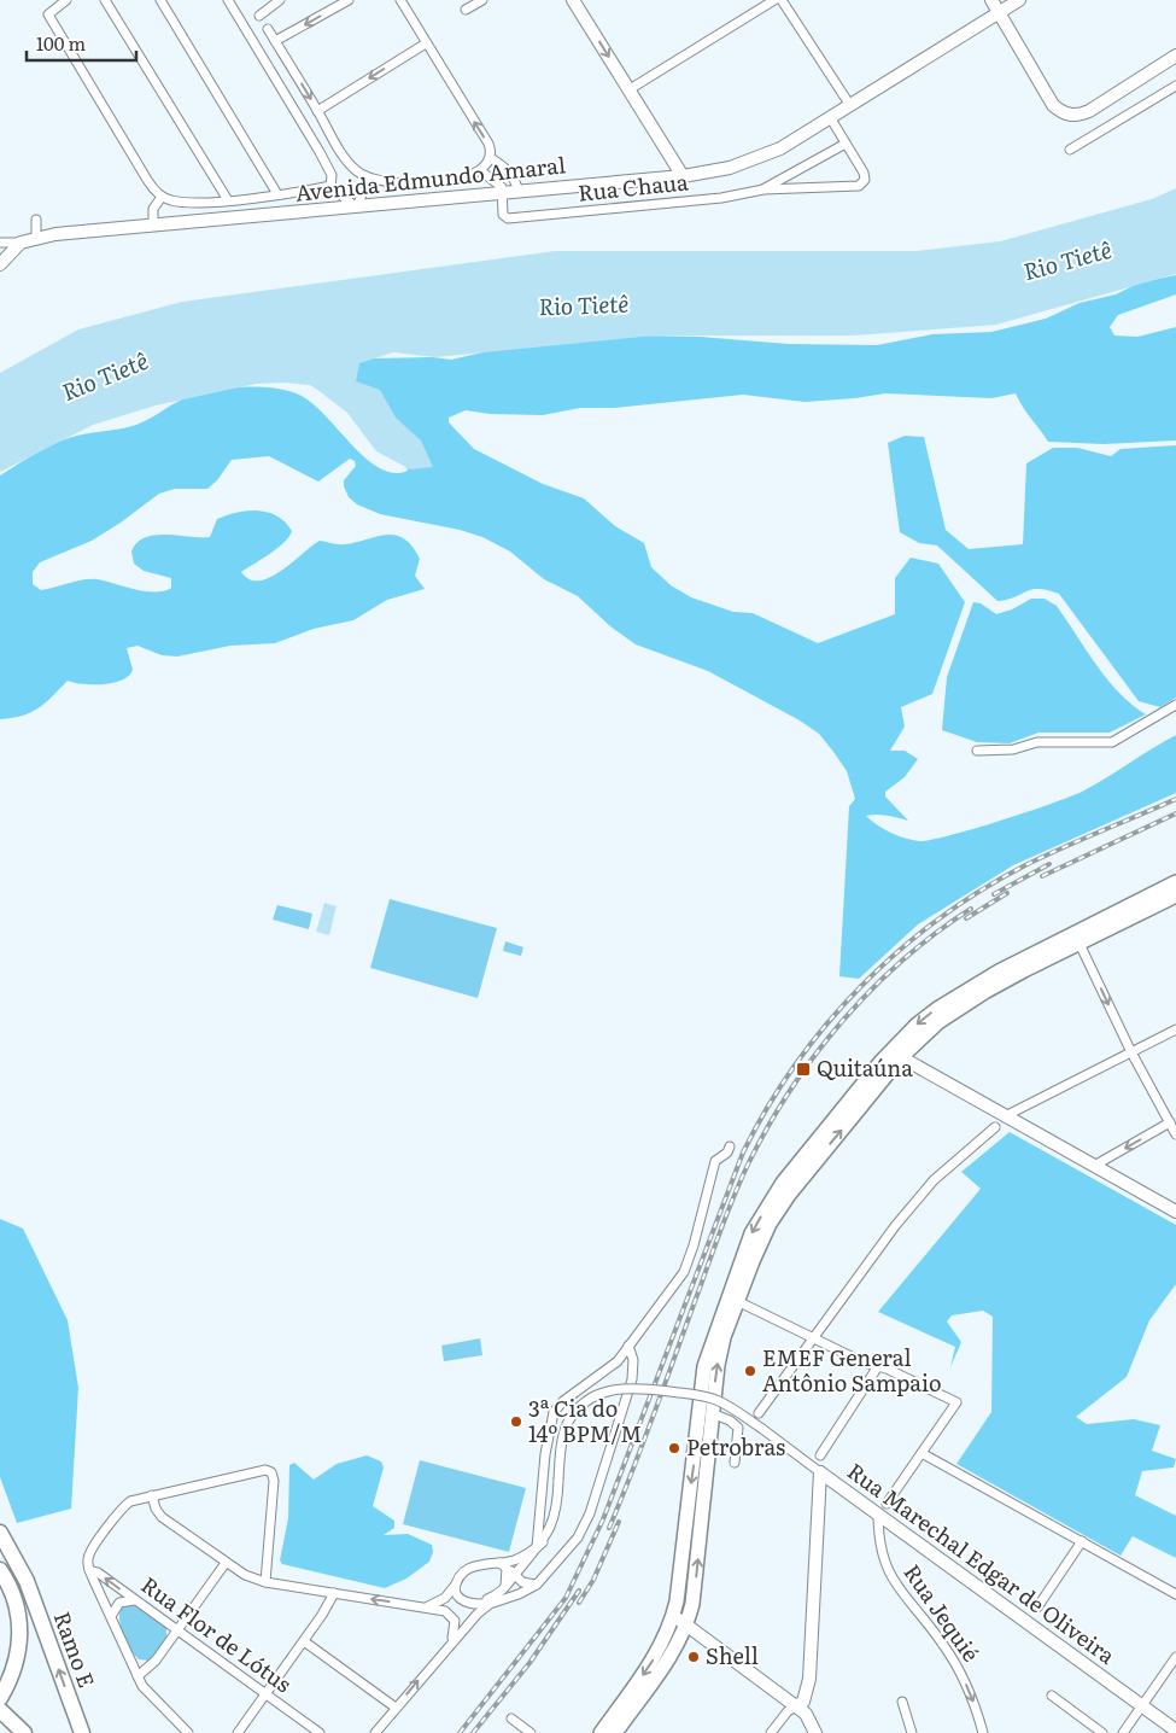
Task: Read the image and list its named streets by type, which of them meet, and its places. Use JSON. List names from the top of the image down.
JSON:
{
  "streets": {
    "highway": ["Ramo E"],
    "main road": ["Avenida Edmundo Amaral", "Rua Marechal Edgar de Oliveira"],
    "street": ["Rua Chaua", "Rua Jequié", "Rua Flor de Lótus"]
  },
  "crossings": [
    ["Avenida Edmundo Amaral", "Rua Chaua"],
    ["Rua Marechal Edgar de Oliveira", "Rua Jequié"]
  ],
  "one_way": ["Rua Jequié", "Ramo E"],
  "water": ["Rio Tietê"],
  "places": {
    "transit": ["Quitaúna"],
    "other": [
      "EMEF General Antônio Sampaio",
      "3ª Cia do 14º BPM/M",
      "Petrobras",
      "Shell"
    ]
  },
  "scale_bar": "100 m"
}
